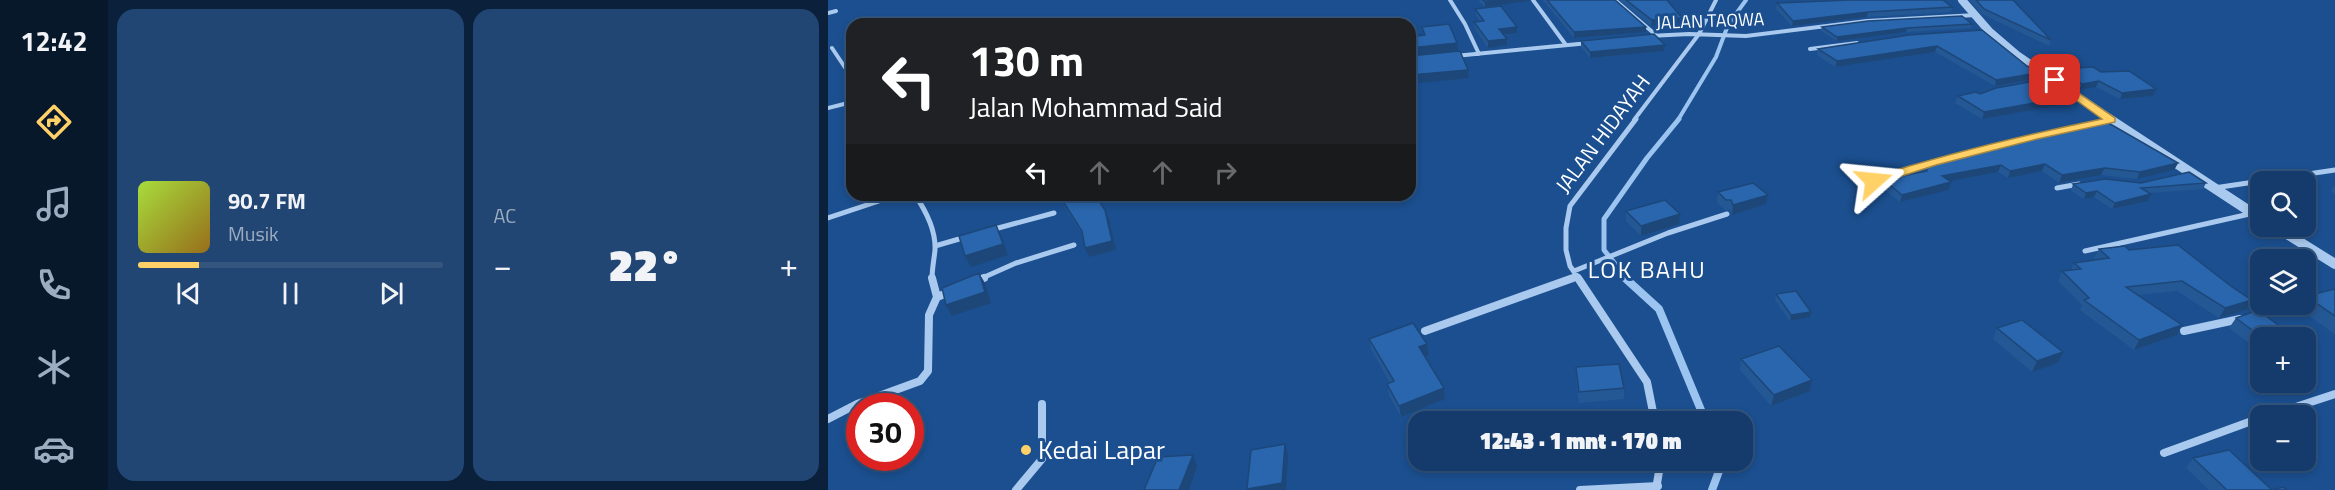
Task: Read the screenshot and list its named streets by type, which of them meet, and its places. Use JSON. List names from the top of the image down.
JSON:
{
  "streets": {
    "street": ["JALAN TAQWA", "JALAN HIDAYAH"]
  },
  "crossings": [
    ["JALAN TAQWA", "JALAN HIDAYAH"]
  ],
  "districts": ["LOK BAHU"],
  "places": ["Kedai Lapar"],
  "page": {
    "tabs": "12:42",
    "tile": "AC",
    "turn": ["130 m", "Jalan Mohammad Said"],
    "map_buttons": ["+", "−"],
    "song": ["90.7 FM", "Musik"],
    "heat": ["−", "22°", "+"],
    "limit": "30",
    "trip": "12:43 · 1 mnt · 170 m"
  }
}
